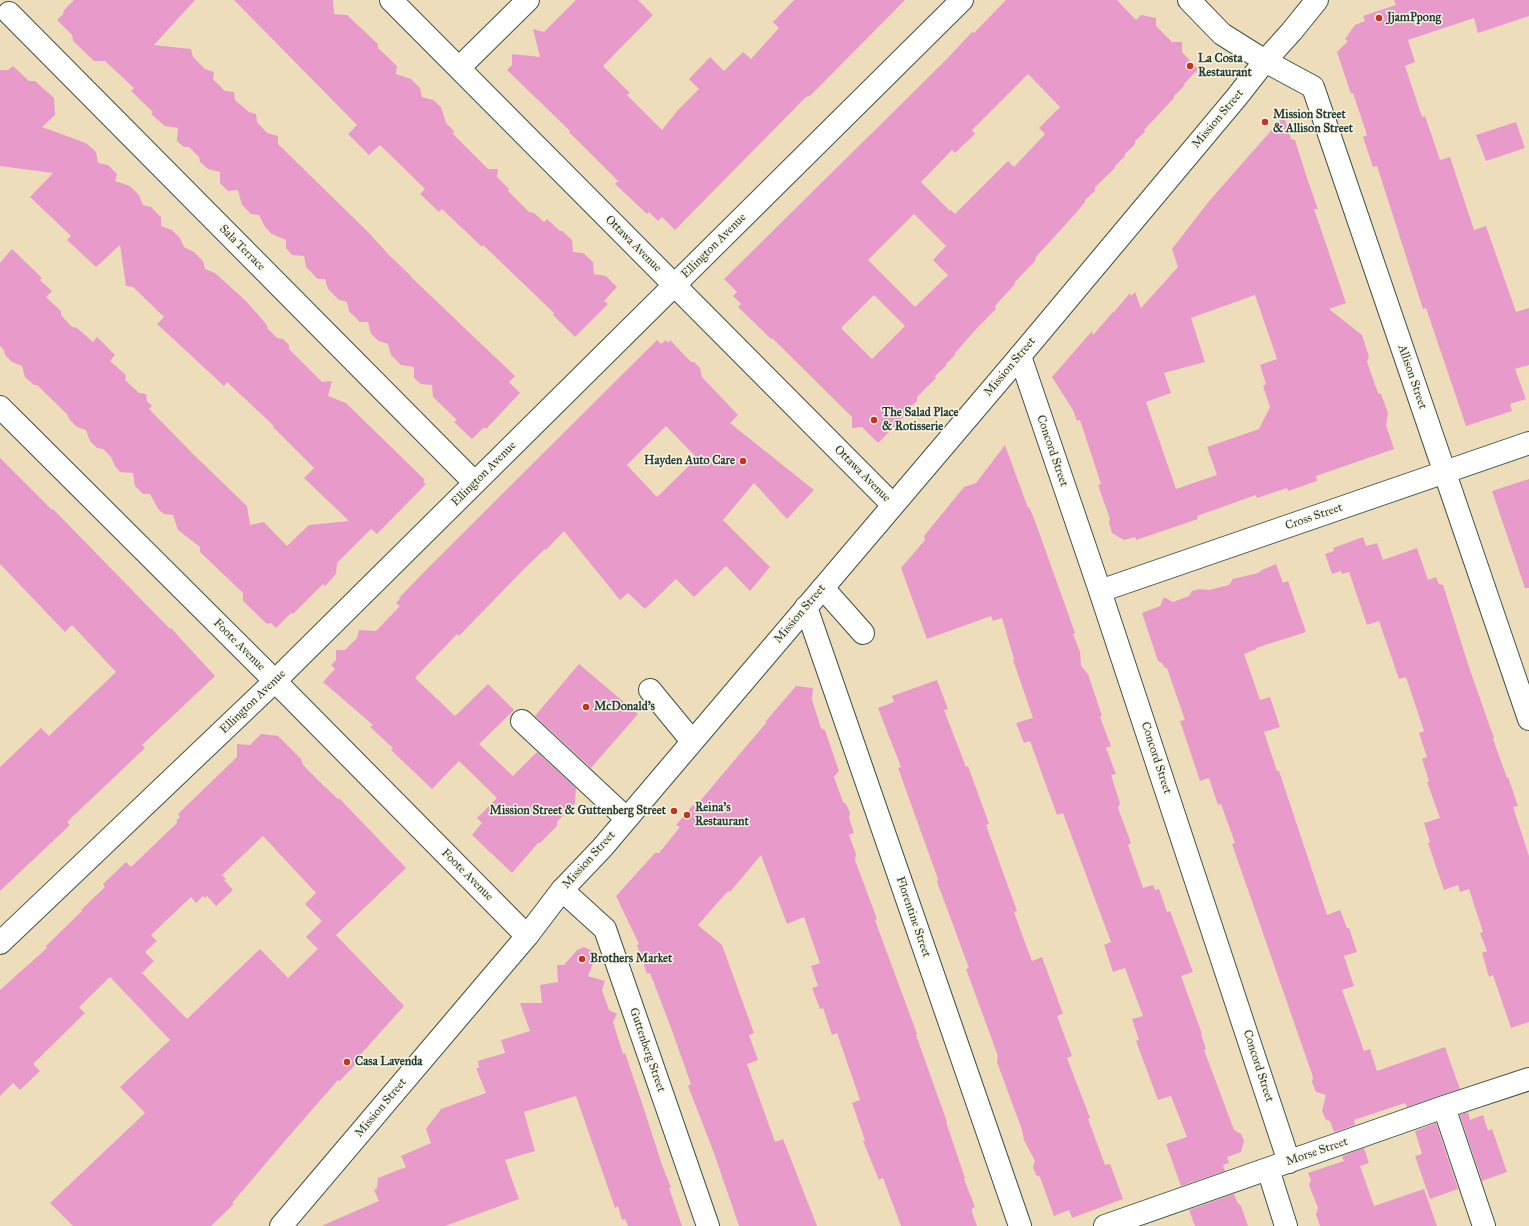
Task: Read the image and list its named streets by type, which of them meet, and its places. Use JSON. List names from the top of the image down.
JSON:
{
  "streets": {
    "street": [
      "Mission Street",
      "Ottawa Avenue",
      "Ellington Avenue",
      "Sala Terrace",
      "Allison Street",
      "Concord Street",
      "Cross Street",
      "Foote Avenue",
      "Florentine Street",
      "Guttenberg Street",
      "Morse Street"
    ]
  },
  "crossings": [
    ["Mission Street", "Ottawa Avenue"],
    ["Mission Street", "Allison Street"],
    ["Mission Street", "Concord Street"],
    ["Mission Street", "Foote Avenue"],
    ["Mission Street", "Florentine Street"],
    ["Mission Street", "Guttenberg Street"],
    ["Ottawa Avenue", "Ellington Avenue"],
    ["Ellington Avenue", "Sala Terrace"],
    ["Ellington Avenue", "Foote Avenue"],
    ["Allison Street", "Cross Street"],
    ["Concord Street", "Cross Street"],
    ["Concord Street", "Morse Street"]
  ],
  "places": [
    "JjamPpong",
    "La Costa Restaurant",
    "Mission Street & Allison Street",
    "The Salad Place & Rotisserie",
    "Hayden Auto Care",
    "McDonald's",
    "Mission Street & Guttenberg Street",
    "Reina's Restaurant",
    "Brothers Market",
    "Casa Lavenda"
  ]
}
